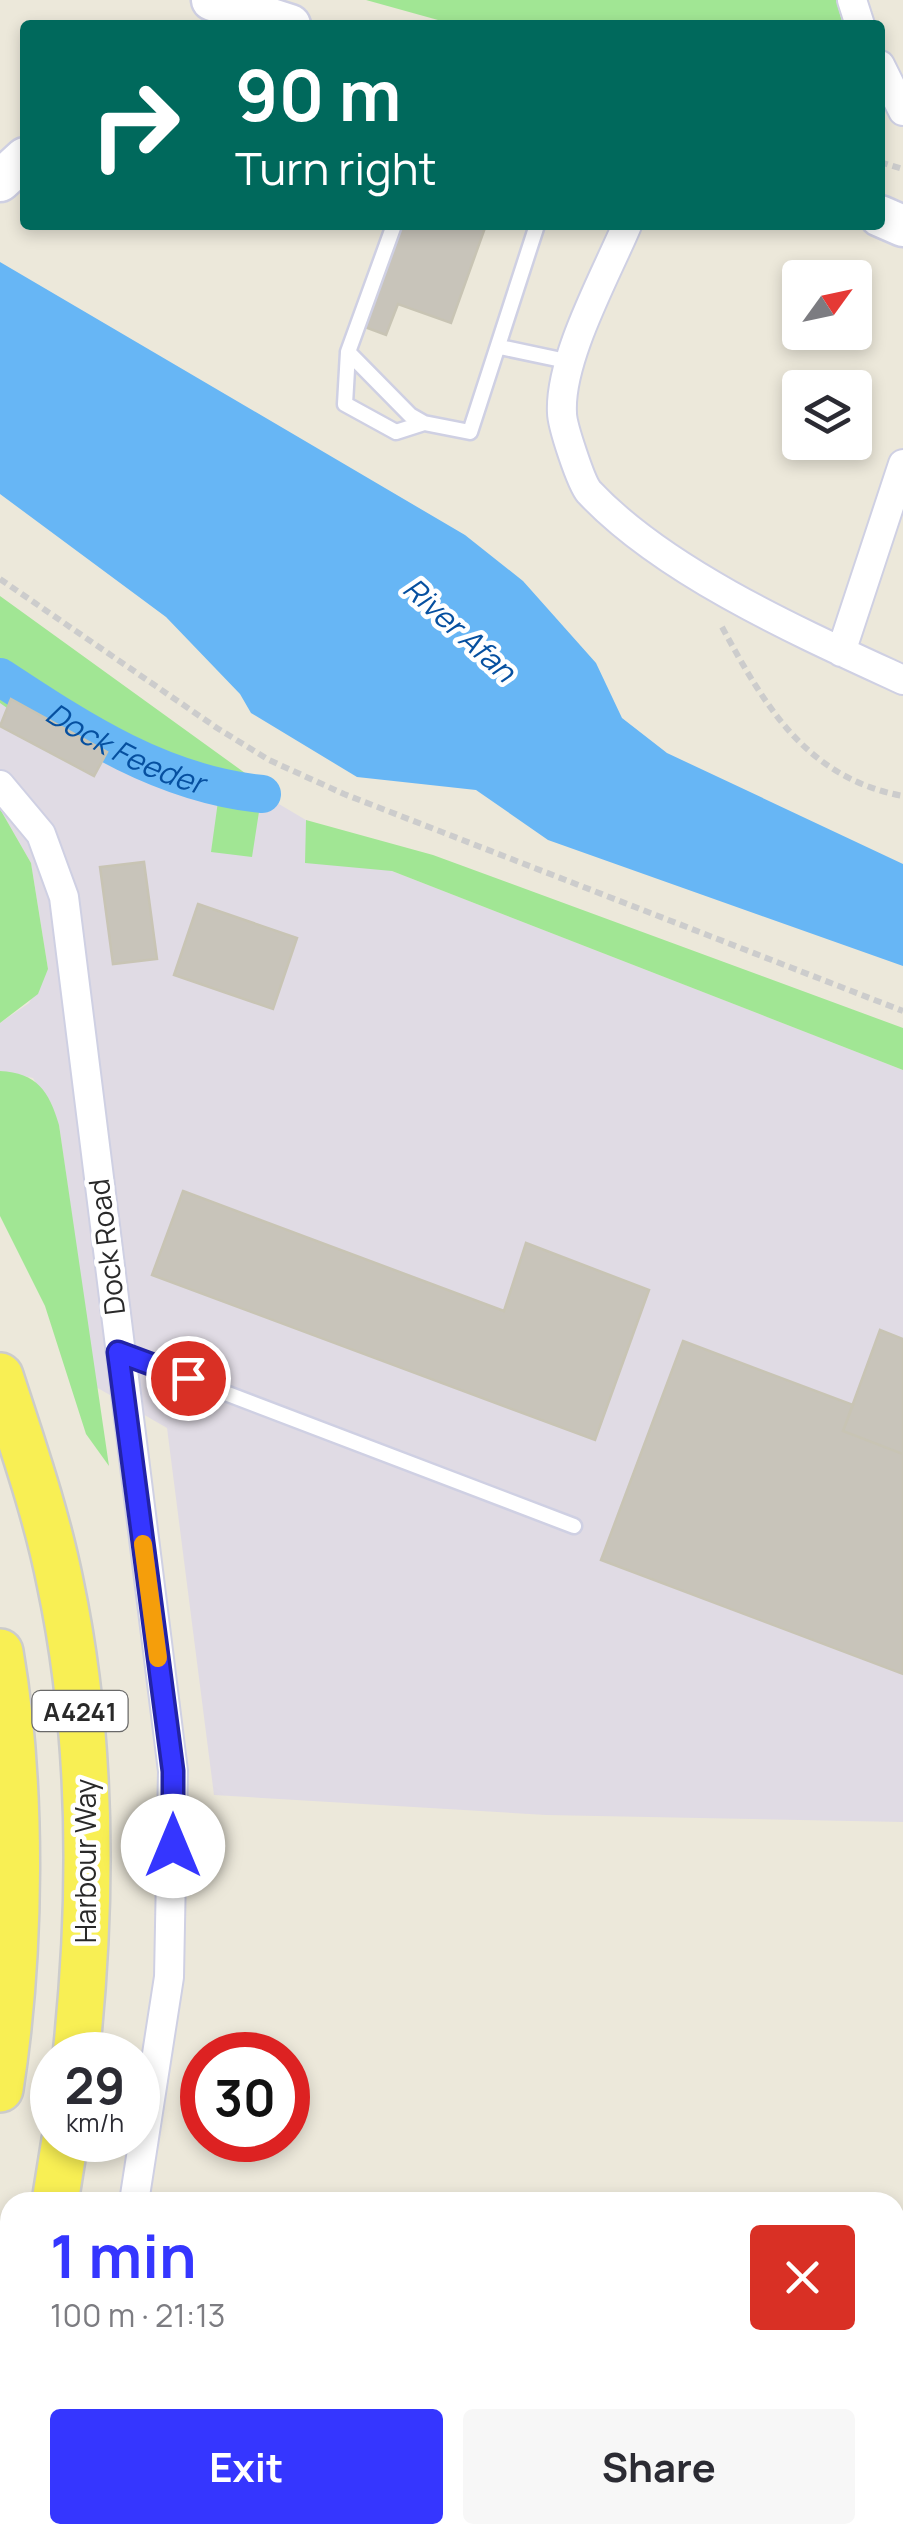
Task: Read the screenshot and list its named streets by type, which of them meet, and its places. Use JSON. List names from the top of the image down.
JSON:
{
  "streets": {
    "main road": ["A4241", "Harbour Way"],
    "street": ["Dock Road"]
  },
  "water": ["River Afan", "Dock Feeder"],
  "north": "top right",
  "page": {
    "turn": ["90 m", "Turn right"],
    "speed": "29 km/h",
    "limit": "30",
    "heading": ["1 min", "100 m · 21:13"],
    "buttons": ["Exit", "Share"]
  }
}
